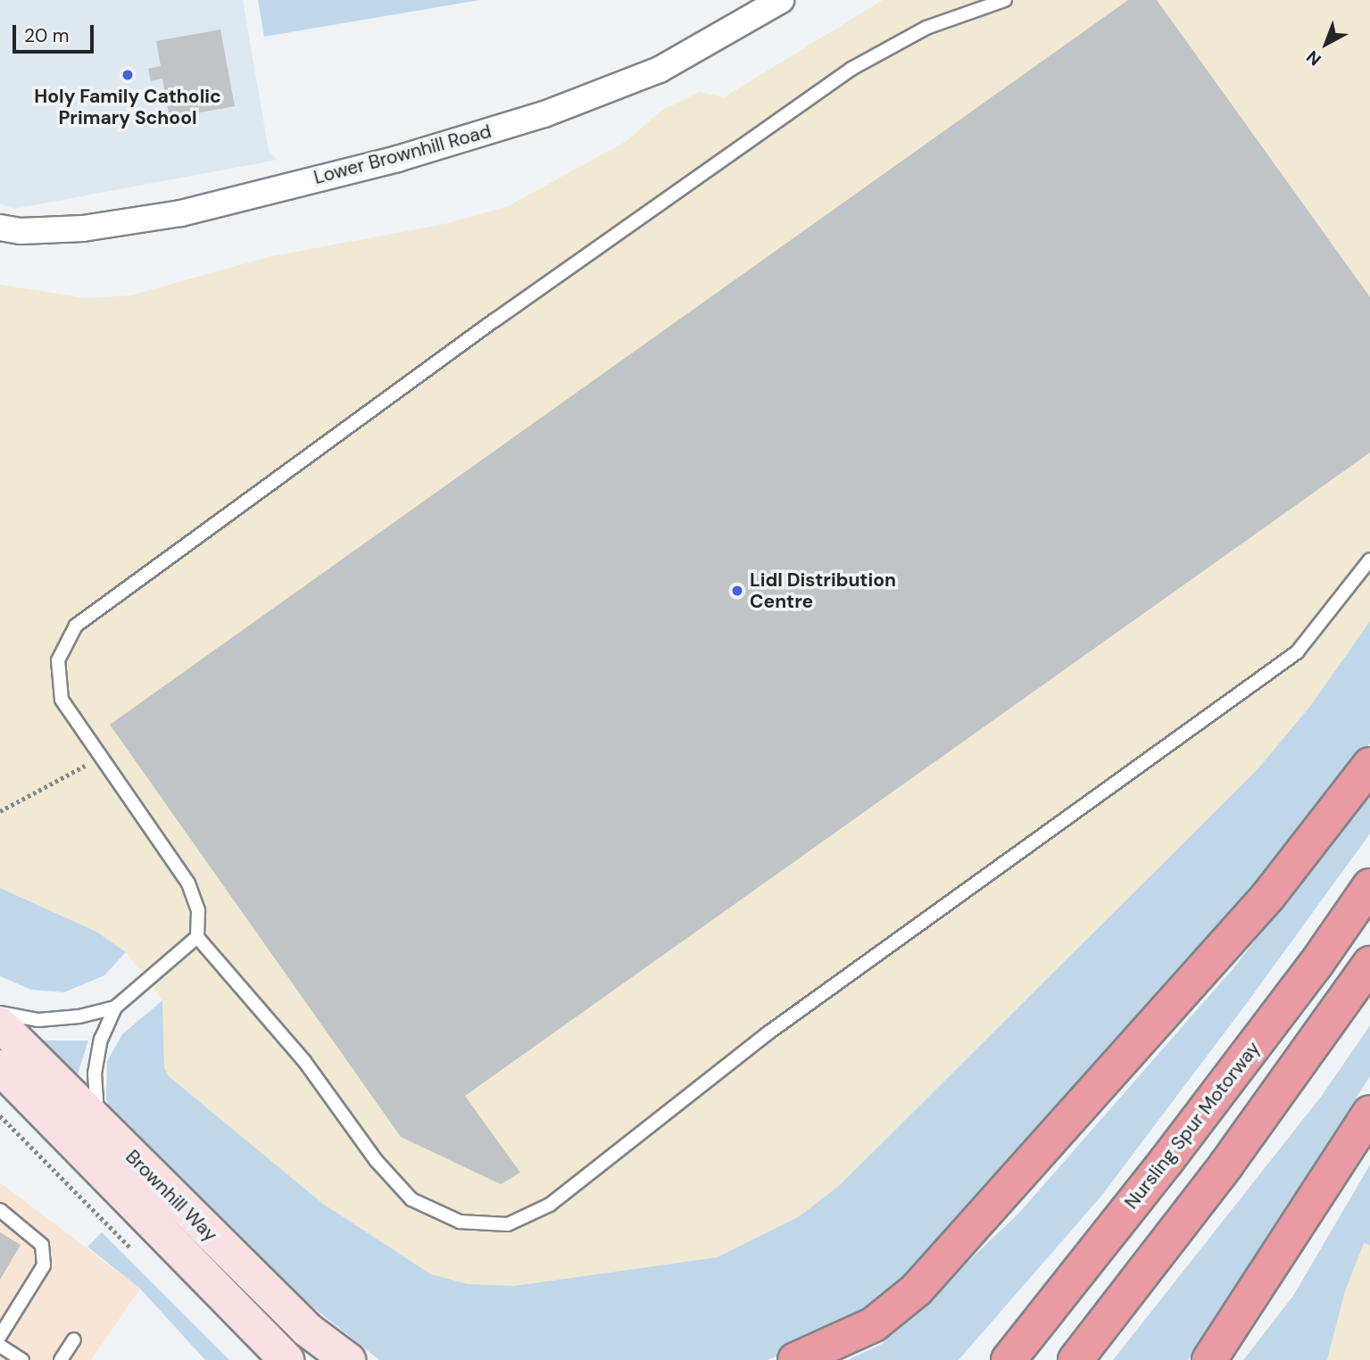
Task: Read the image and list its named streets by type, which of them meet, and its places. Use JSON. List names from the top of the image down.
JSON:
{
  "streets": {
    "highway": ["Nursling Spur Motorway"],
    "street": ["Lower Brownhill Road", "Brownhill Way"]
  },
  "places": ["Holy Family Catholic Primary School", "Lidl Distribution Centre"],
  "scale_bar": "20 m",
  "north": "bottom left"
}
